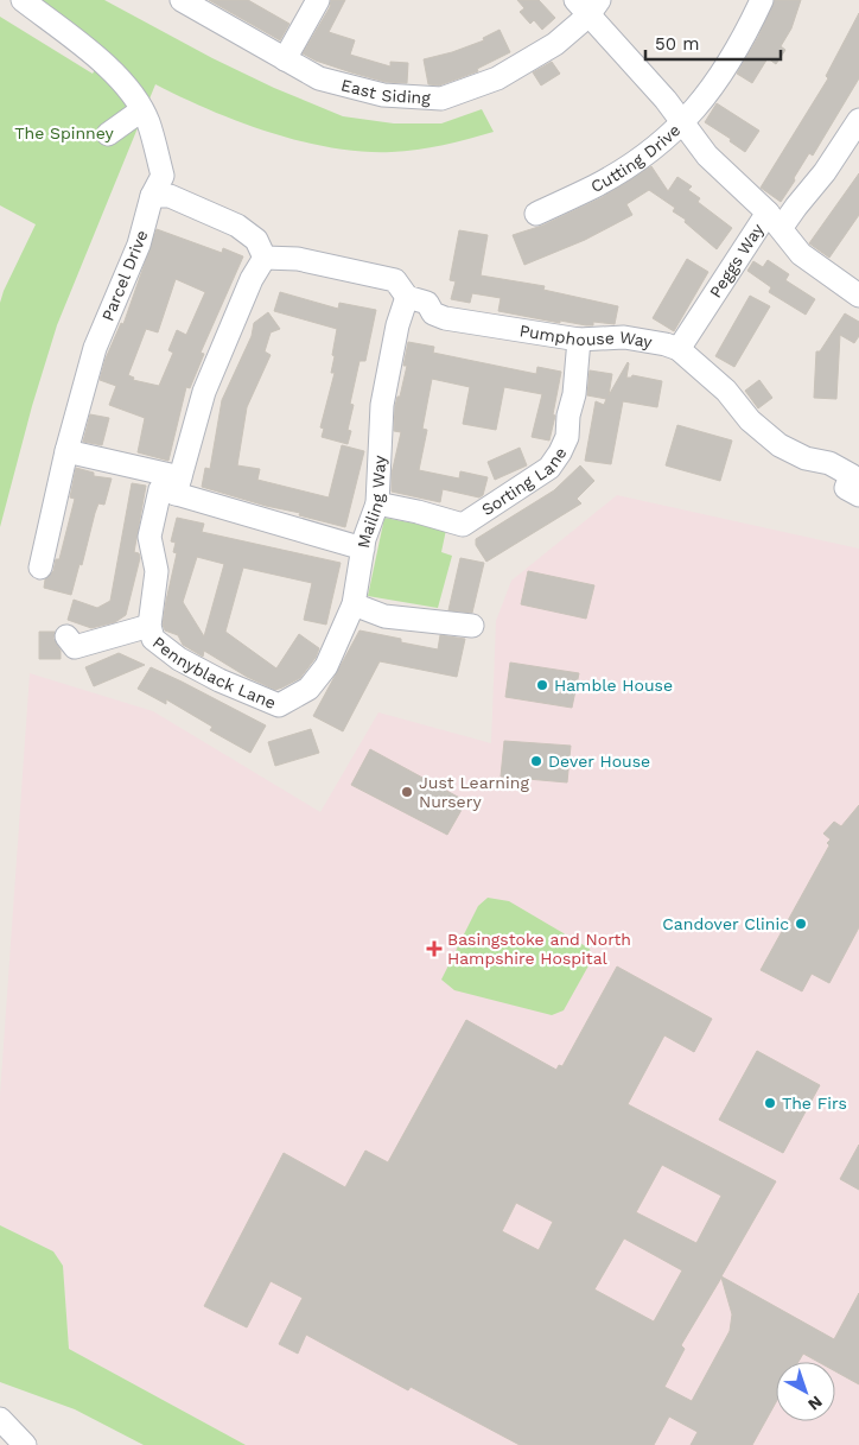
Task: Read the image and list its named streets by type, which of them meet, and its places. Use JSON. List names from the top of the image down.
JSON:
{
  "streets": {
    "street": [
      "East Siding",
      "Cutting Drive",
      "Peggs Way",
      "Parcel Drive",
      "Pumphouse Way",
      "Sorting Lane",
      "Mailing Way",
      "Pennyblack Lane"
    ]
  },
  "crossings": [
    ["Cutting Drive", "Peggs Way"],
    ["Peggs Way", "Pumphouse Way"],
    ["Pumphouse Way", "Sorting Lane"],
    ["Pumphouse Way", "Mailing Way"],
    ["Sorting Lane", "Mailing Way"],
    ["Mailing Way", "Pennyblack Lane"]
  ],
  "parks": ["The Spinney"],
  "places": {
    "other": [
      "Hamble House",
      "Dever House",
      "Just Learning Nursery",
      "Candover Clinic",
      "The Firs"
    ],
    "health": ["Basingstoke and North Hampshire Hospital"]
  },
  "scale_bar": "50 m",
  "north": "bottom right"
}
